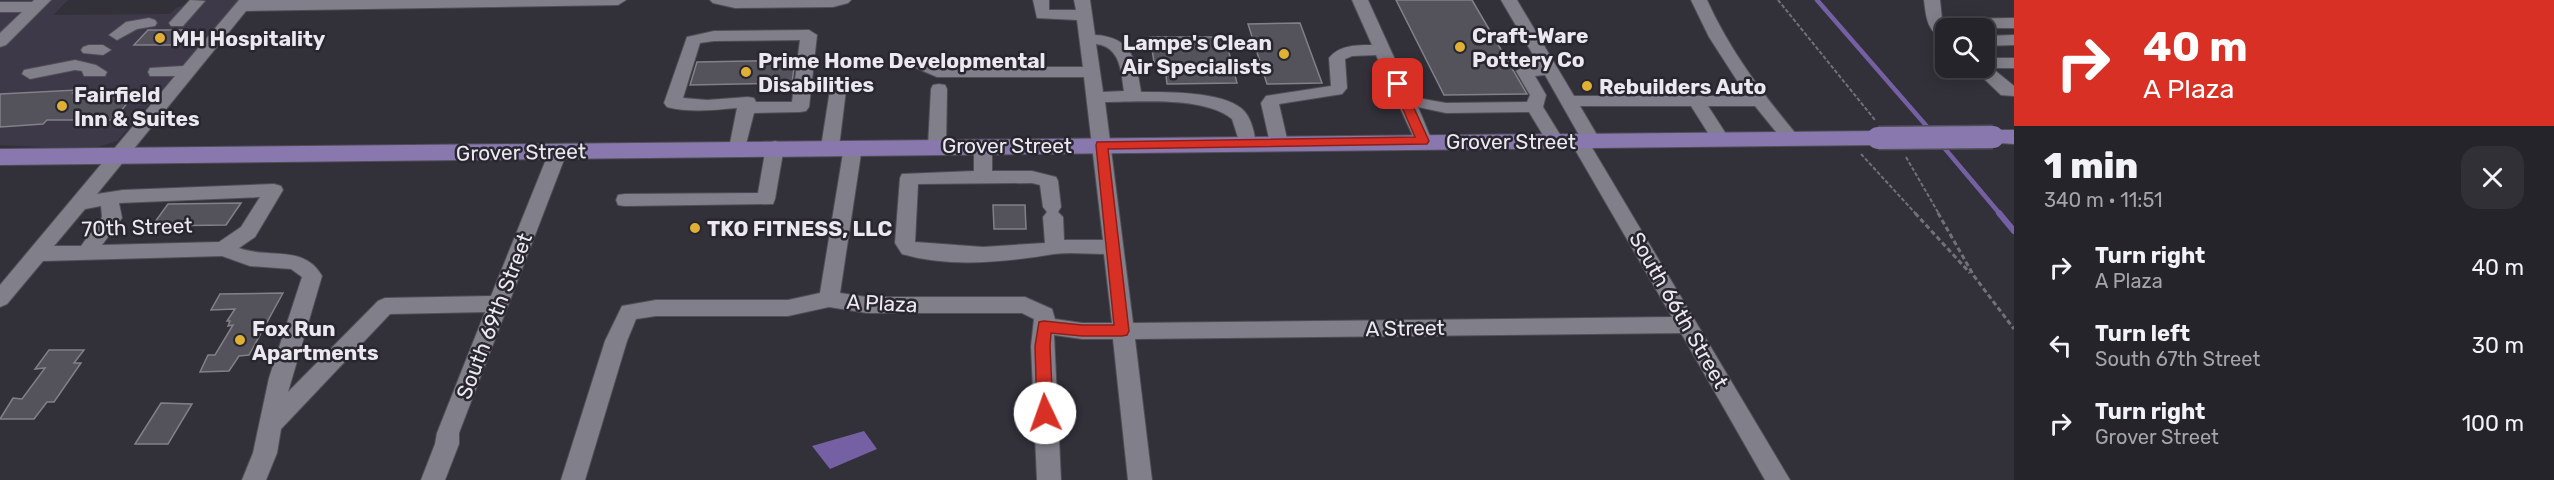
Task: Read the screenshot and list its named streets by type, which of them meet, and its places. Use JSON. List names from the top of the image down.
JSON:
{
  "streets": {
    "main road": ["Grover Street"],
    "street": [
      "70th Street",
      "A Plaza",
      "South 66th Street",
      "South 69th Street",
      "A Street"
    ]
  },
  "crossings": [
    ["Grover Street", "South 66th Street"],
    ["Grover Street", "South 69th Street"],
    ["South 66th Street", "A Street"]
  ],
  "places": [
    "MH Hospitality",
    "Craft-Ware Pottery Co",
    "Lampe's Clean Air Specialists",
    "Prime Home Developmental Disabilities",
    "Rebuilders Auto",
    "Fairfield Inn & Suites",
    "TKO FITNESS, LLC",
    "Fox Run Apartments"
  ],
  "page": {
    "turn": ["40 m", "A Plaza"],
    "heading": ["1 min", "340 m · 11:51"],
    "list": [
      {
        "name": "Turn right",
        "note": "A Plaza",
        "value": "40 m"
      },
      {
        "name": "Turn left",
        "note": "South 67th Street",
        "value": "30 m"
      },
      {
        "name": "Turn right",
        "note": "Grover Street",
        "value": "100 m"
      }
    ]
  }
}
